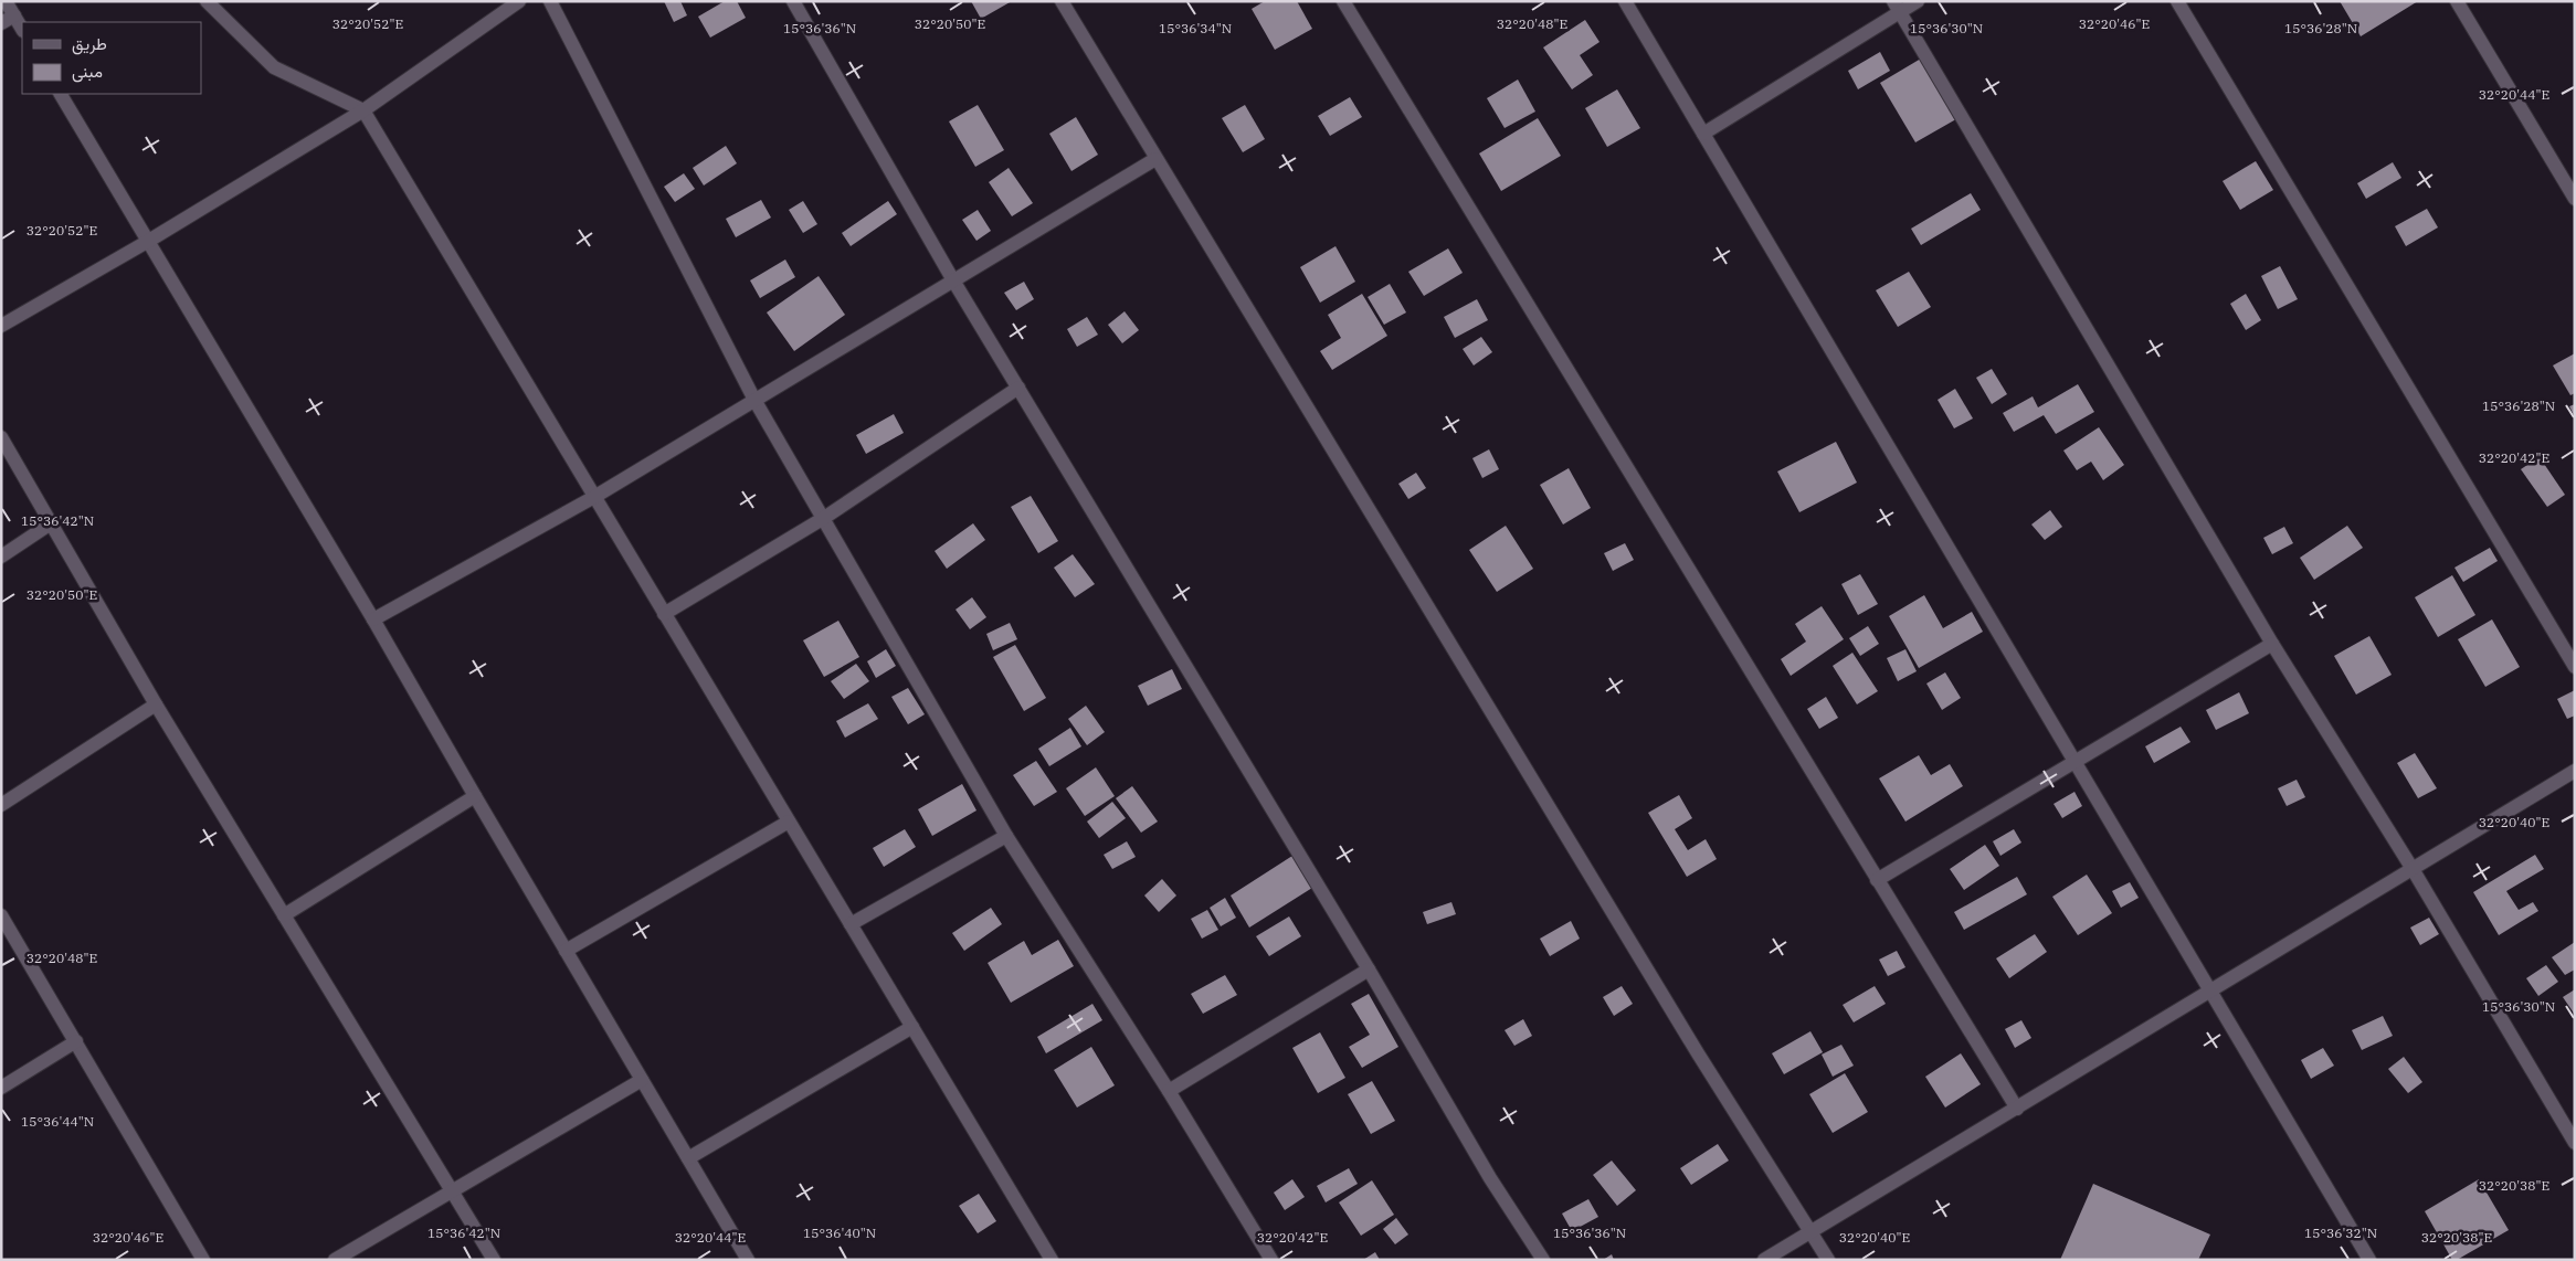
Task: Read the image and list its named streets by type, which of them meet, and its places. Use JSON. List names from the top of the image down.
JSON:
{
  "legend": ["طريق", "مبنى"],
  "coordinates": [
    "32°20'52\"E",
    "32°20'50\"E",
    "32°20'48\"E",
    "32°20'46\"E",
    "15°36'34\"N",
    "15°36'36\"N",
    "15°36'30\"N",
    "15°36'28\"N",
    "32°20'44\"E",
    "32°20'42\"E",
    "15°36'42\"N",
    "32°20'40\"E",
    "15°36'44\"N",
    "32°20'38\"E",
    "15°36'40\"N",
    "15°36'32\"N"
  ]
}
